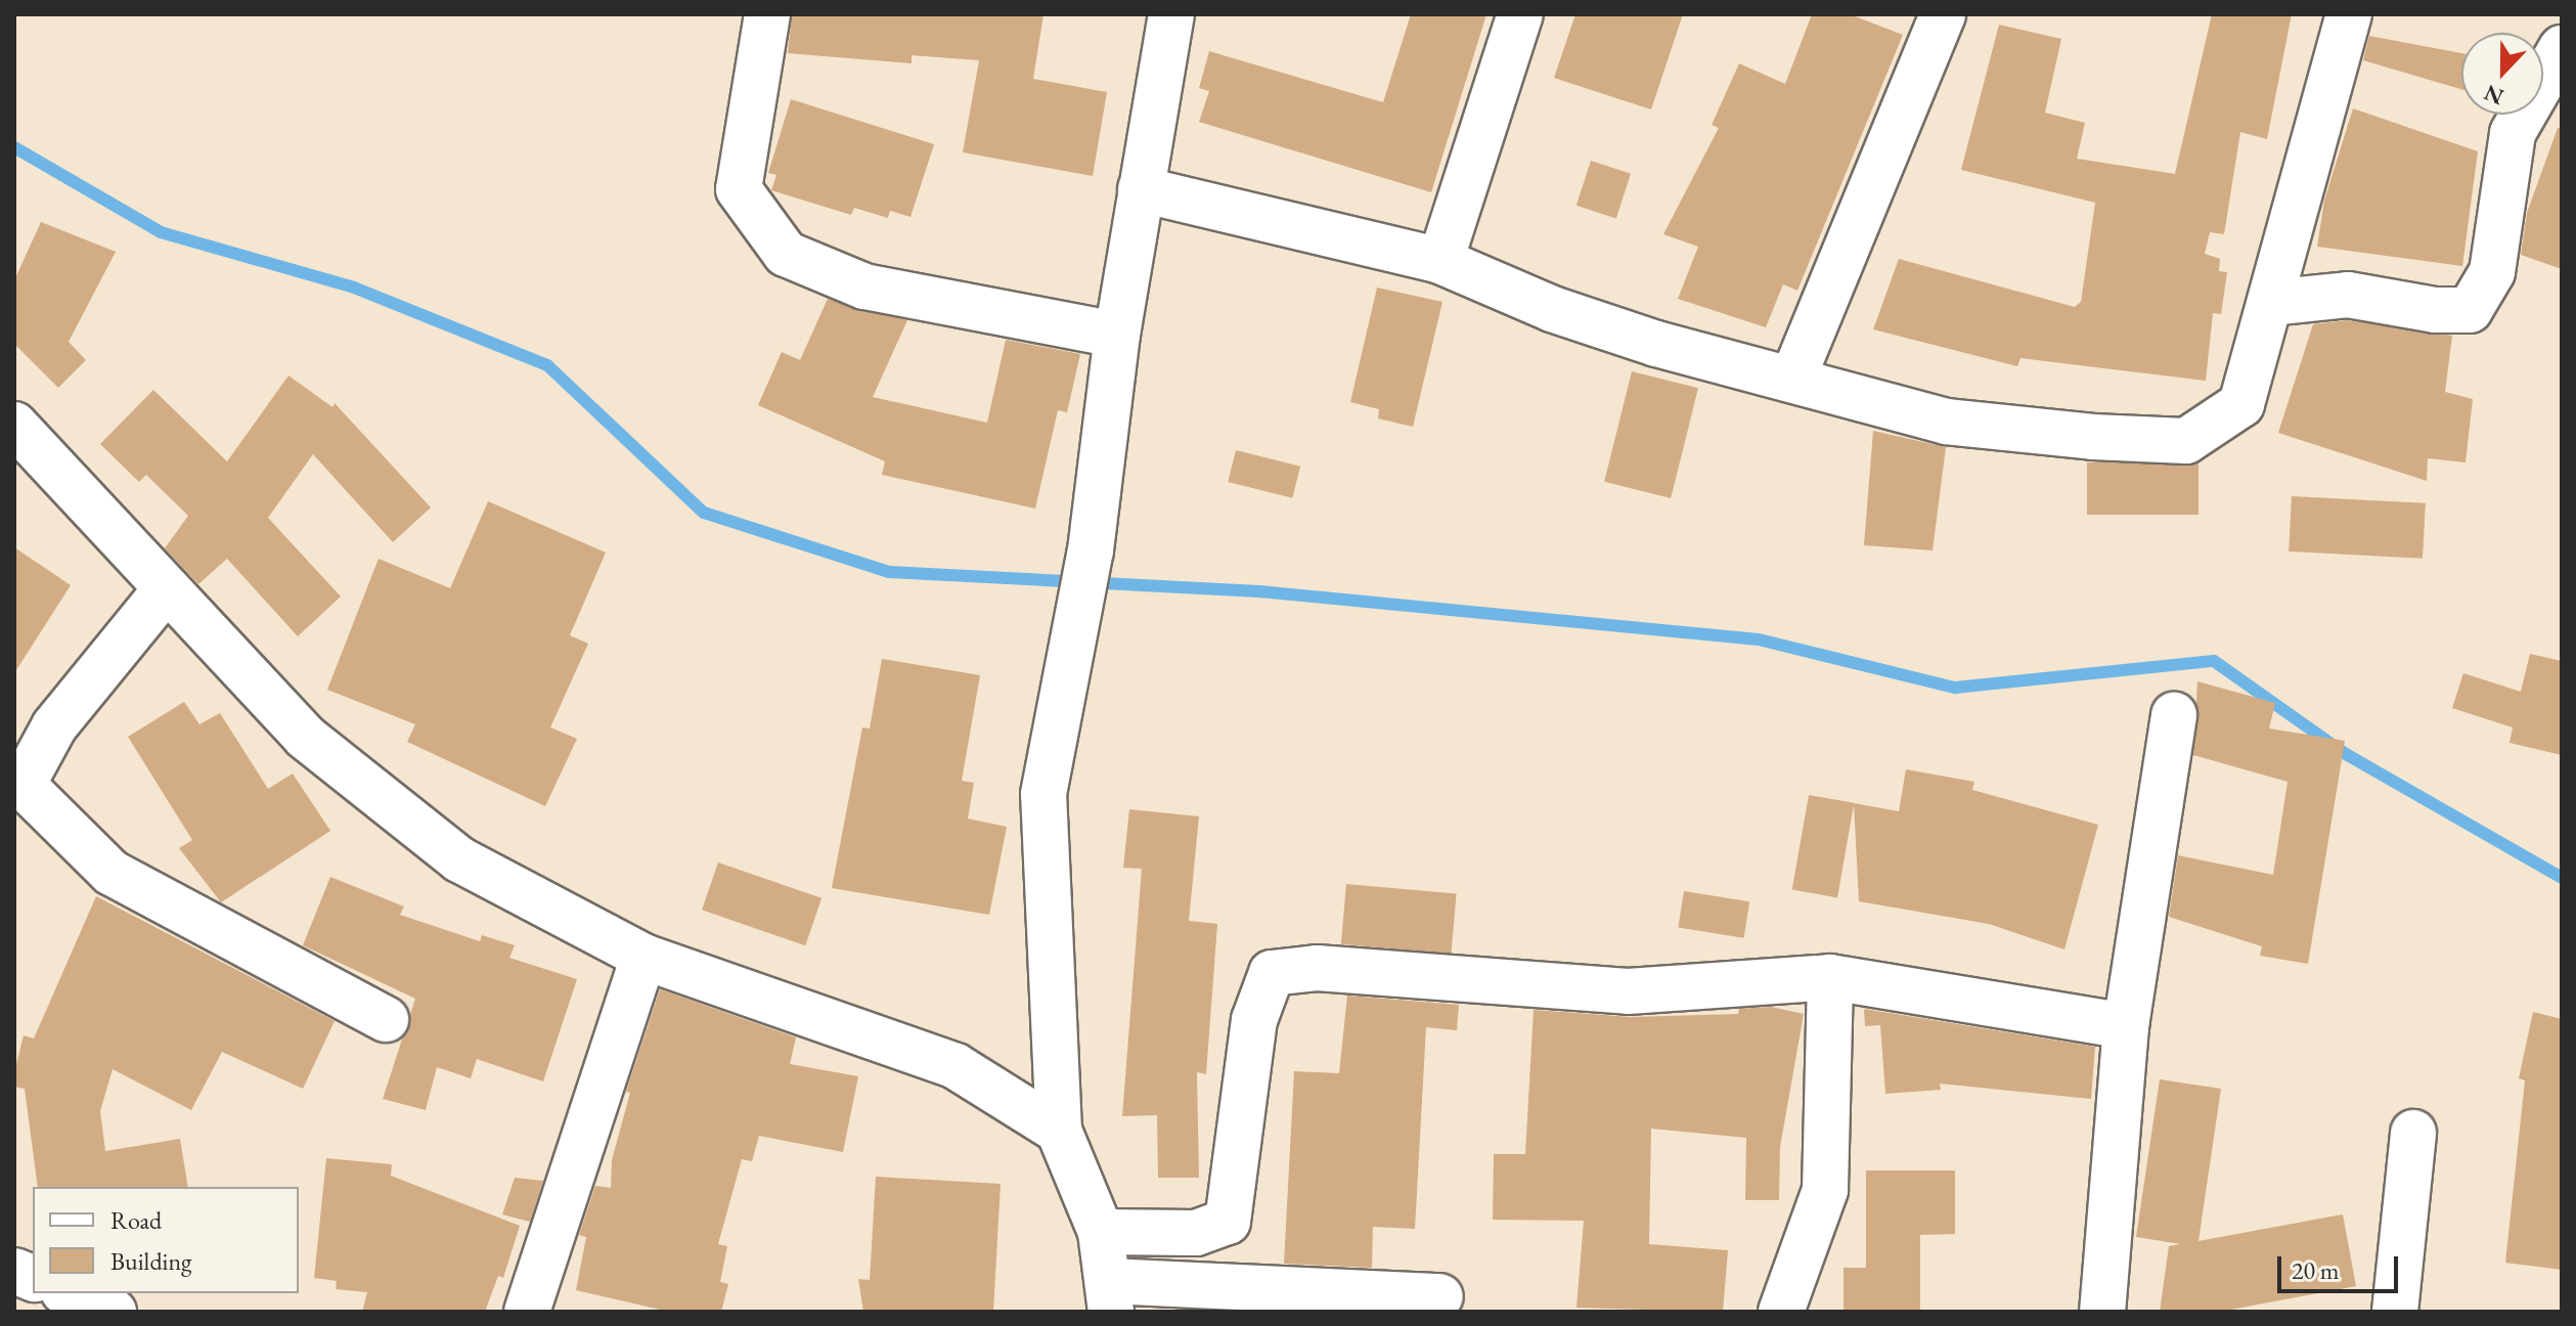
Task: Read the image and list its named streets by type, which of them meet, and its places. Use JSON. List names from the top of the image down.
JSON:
{
  "legend": ["Road", "Building"],
  "scale_bar": "20 m",
  "north": "bottom"
}
